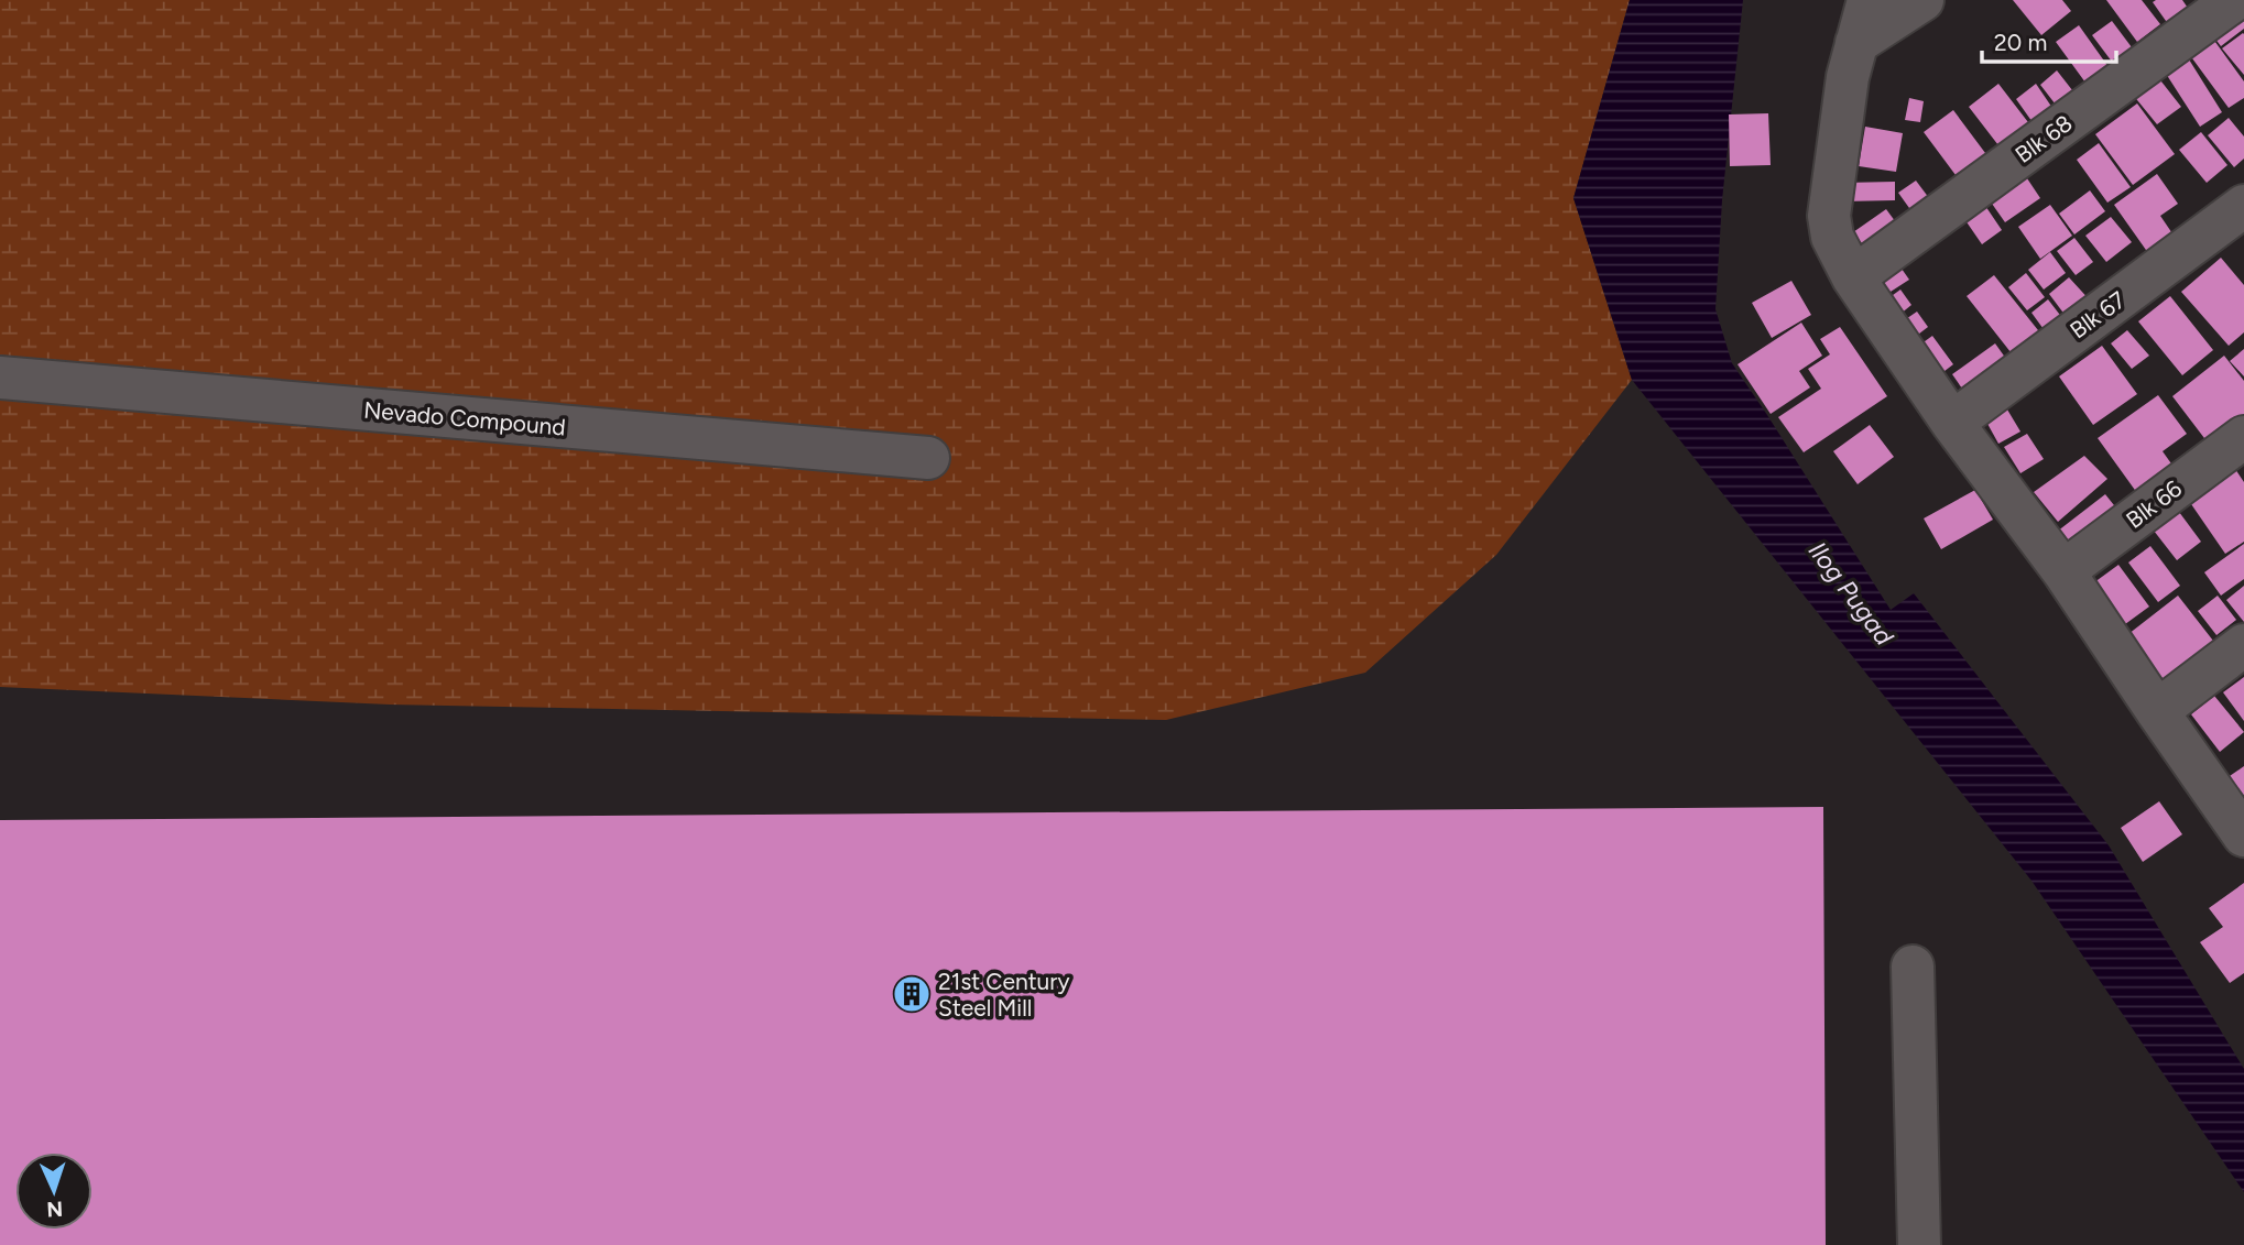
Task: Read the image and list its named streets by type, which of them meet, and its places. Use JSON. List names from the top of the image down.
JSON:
{
  "streets": {
    "street": [
      "Blk 68",
      "Blk 67",
      "Nevado Compound",
      "Blk 66"
    ]
  },
  "water": ["Ilog Pugad"],
  "places": {
    "building": ["21st Century Steel Mill"]
  },
  "scale_bar": "20 m",
  "north": "bottom"
}
